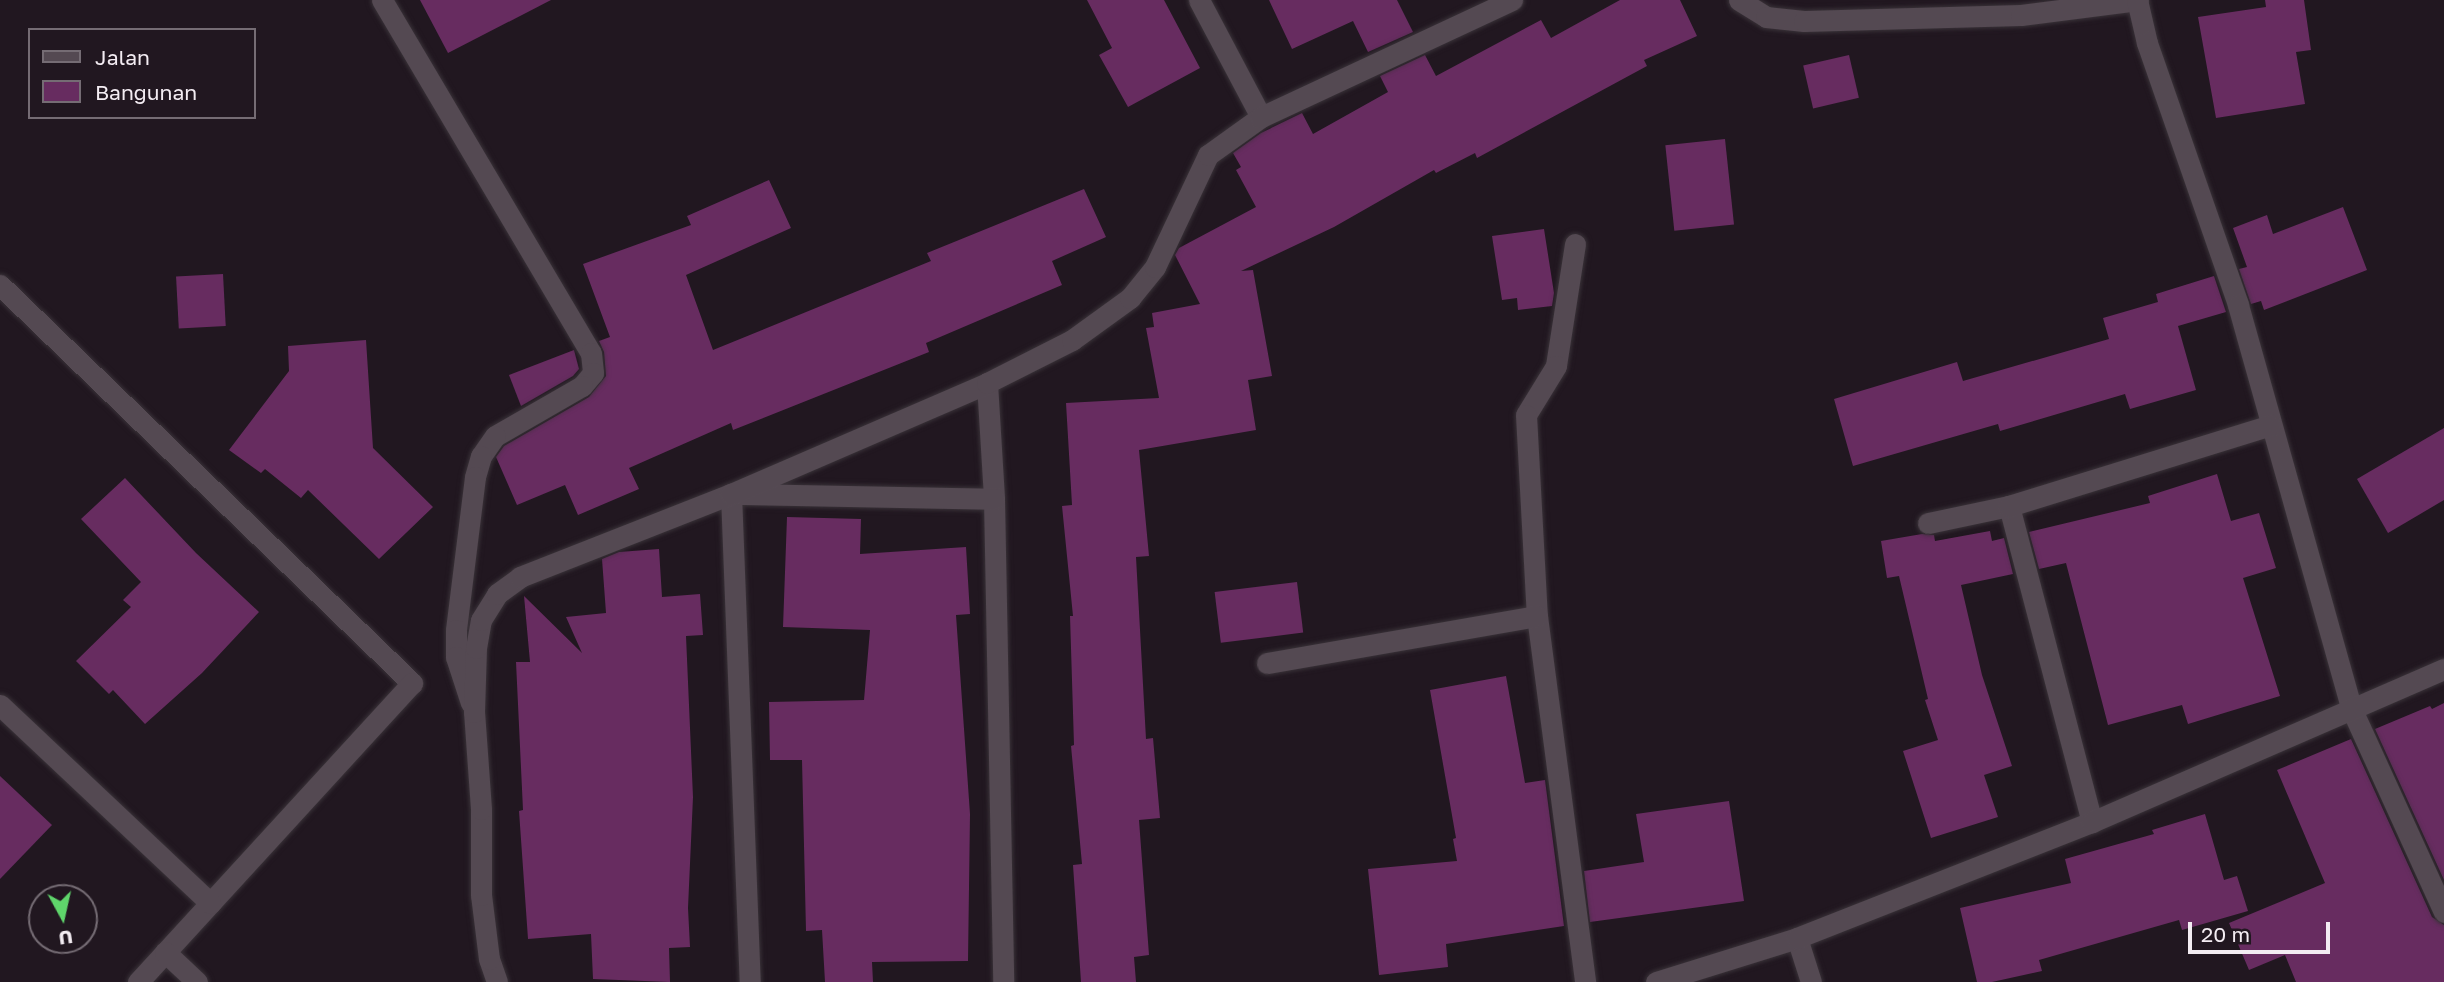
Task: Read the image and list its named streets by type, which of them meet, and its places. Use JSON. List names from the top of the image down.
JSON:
{
  "legend": ["Jalan", "Bangunan"],
  "scale_bar": "20 m",
  "north": "bottom"
}
